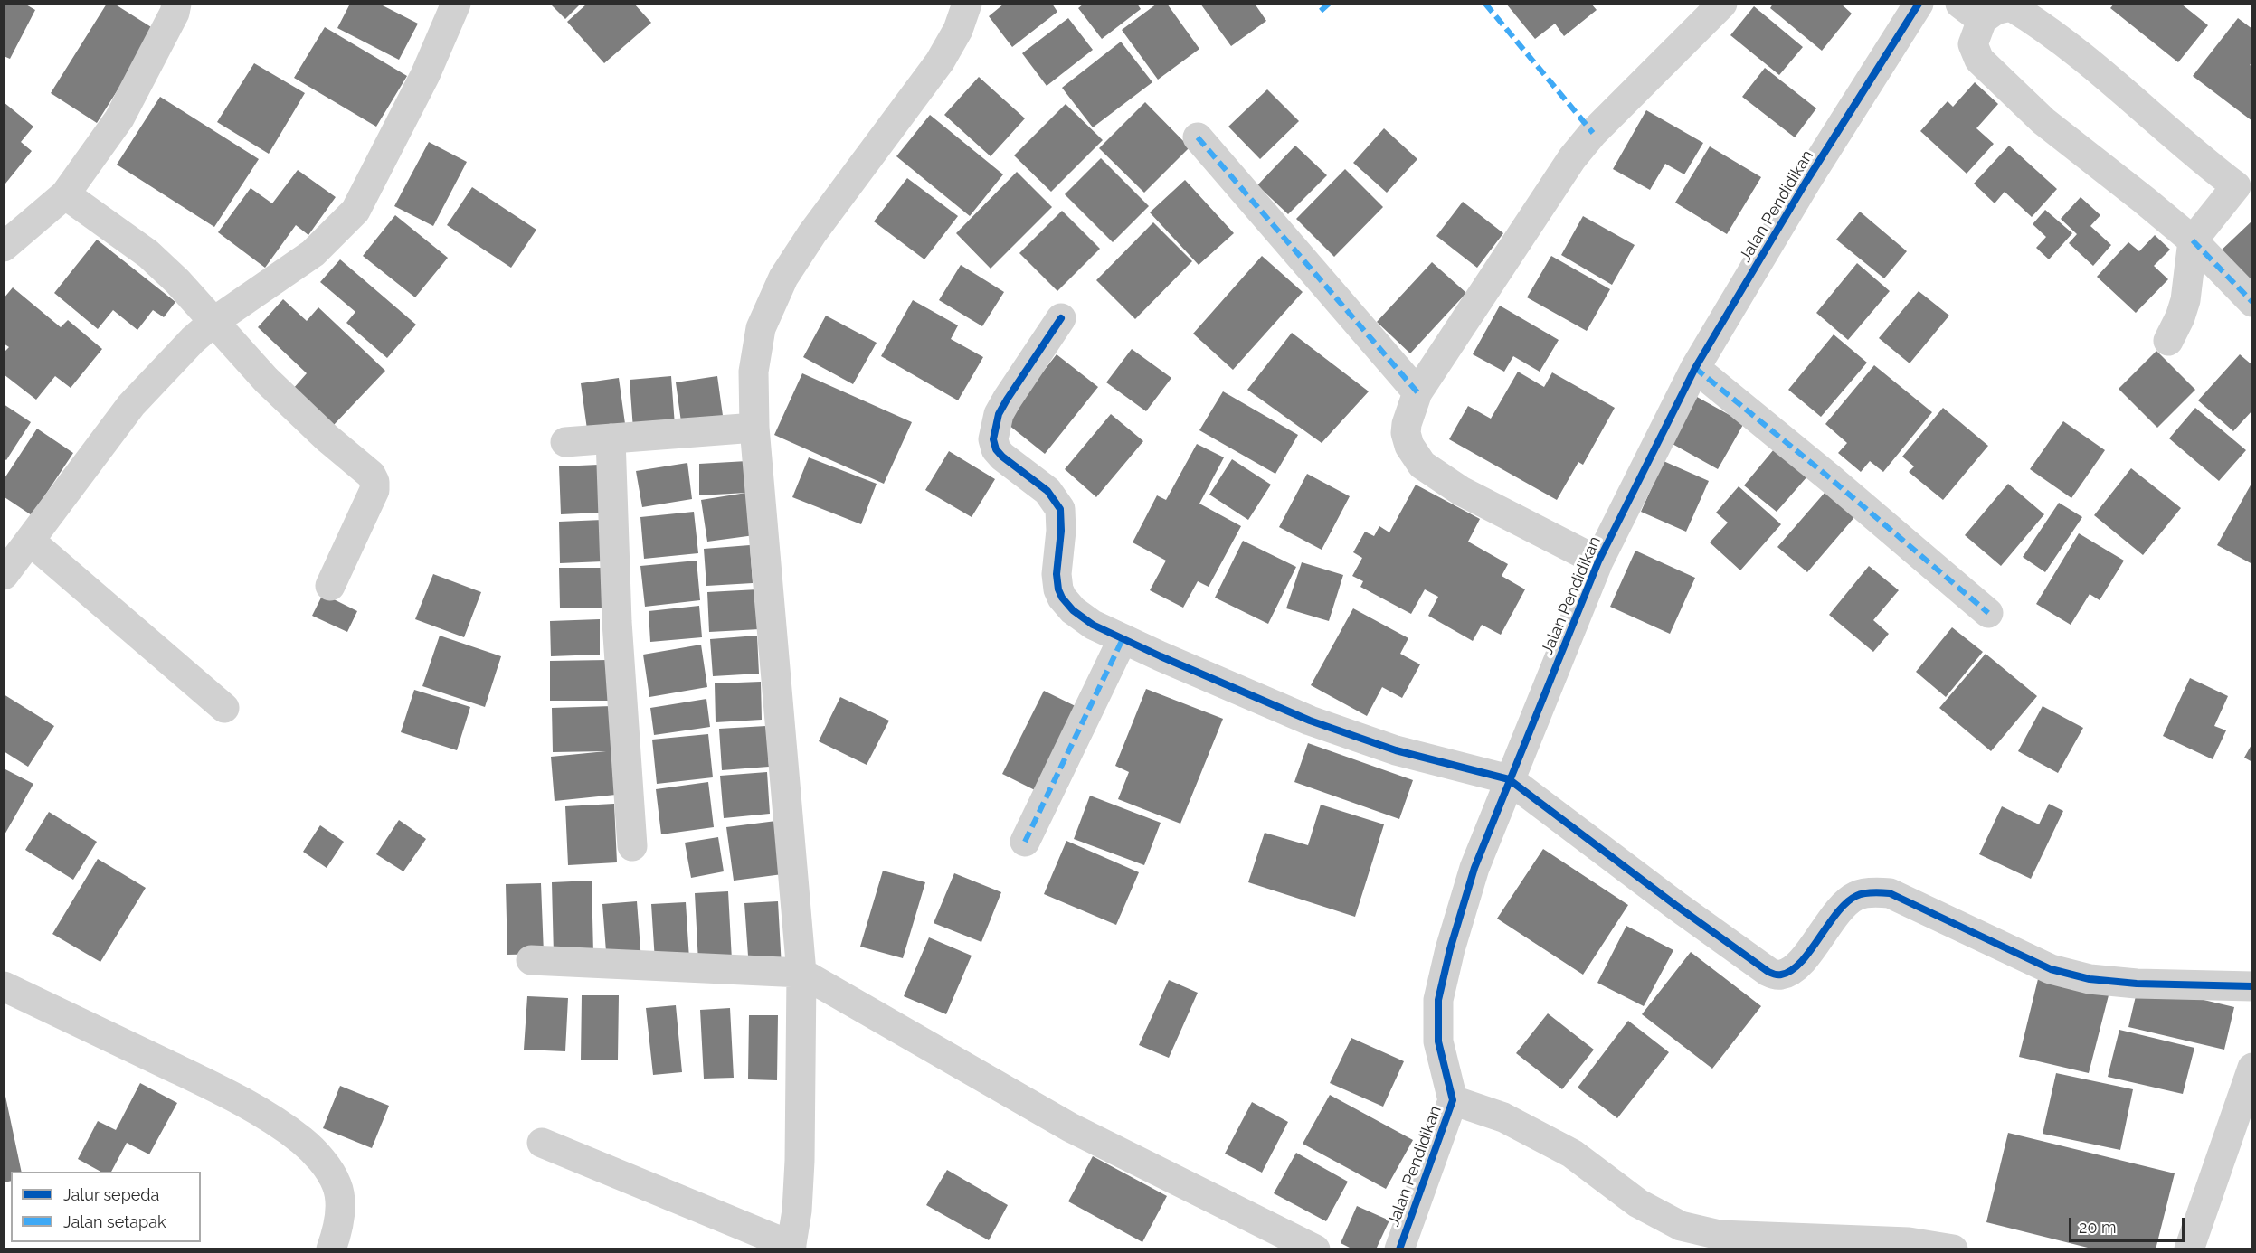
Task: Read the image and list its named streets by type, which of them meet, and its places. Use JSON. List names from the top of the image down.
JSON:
{
  "streets": {
    "street": ["Jalan Pendidikan"]
  },
  "legend": ["Jalur sepeda", "Jalan setapak"],
  "scale_bar": "20 m"
}
